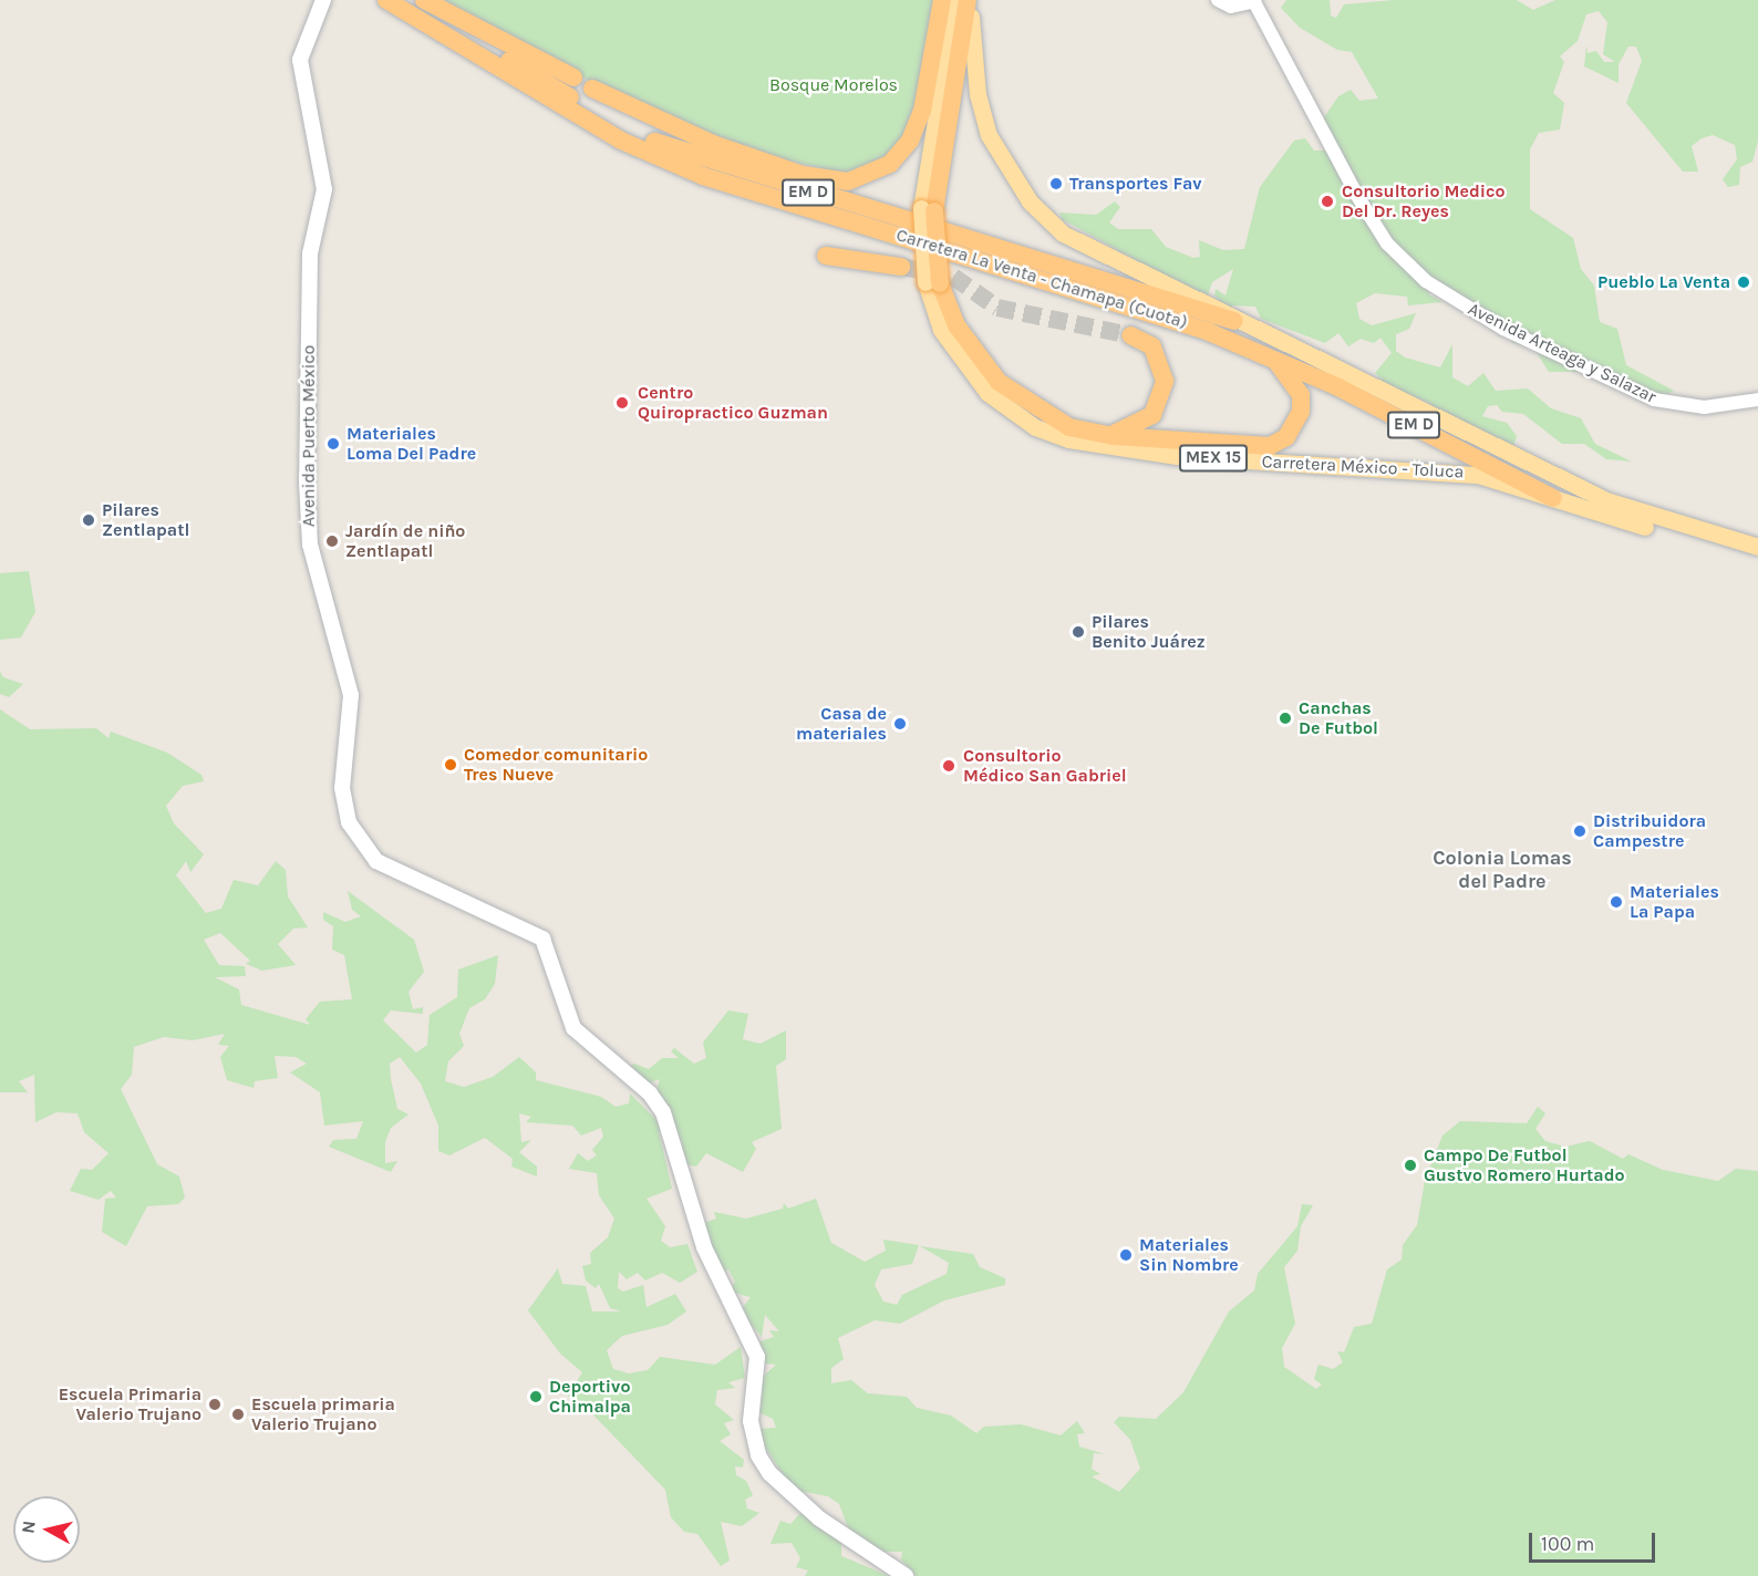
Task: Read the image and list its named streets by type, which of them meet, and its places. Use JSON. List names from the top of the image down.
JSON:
{
  "streets": {
    "highway": ["EM D", "Carretera La Venta - Chamapa (Cuota)"],
    "main road": ["Avenida Puerto México", "MEX 15", "Carretera México - Toluca"],
    "street": ["Avenida Arteaga y Salazar"]
  },
  "crossings": [
    ["Carretera La Venta - Chamapa (Cuota)", "Carretera México - Toluca"]
  ],
  "districts": ["Colonia Lomas del Padre"],
  "parks": ["Bosque Morelos"],
  "places": [
    "Transportes Fav",
    "Consultorio Medico Del Dr. Reyes",
    "Pueblo La Venta",
    "Centro Quiropractico Guzman",
    "Materiales Loma Del Padre",
    "Pilares Zentlapatl",
    "Jardín de niño Zentlapatl",
    "Pilares Benito Juárez",
    "Canchas De Futbol",
    "Casa de materiales",
    "Comedor comunitario Tres Nueve",
    "Consultorio Médico San Gabriel",
    "Distribuidora Campestre",
    "Materiales La Papa",
    "Campo De Futbol Gustvo Romero Hurtado",
    "Materiales Sin Nombre",
    "Deportivo Chimalpa",
    "Escuela Primaria Valerio Trujano",
    "Escuela primaria Valerio Trujano"
  ],
  "scale_bar": "100 m",
  "north": "left"
}
